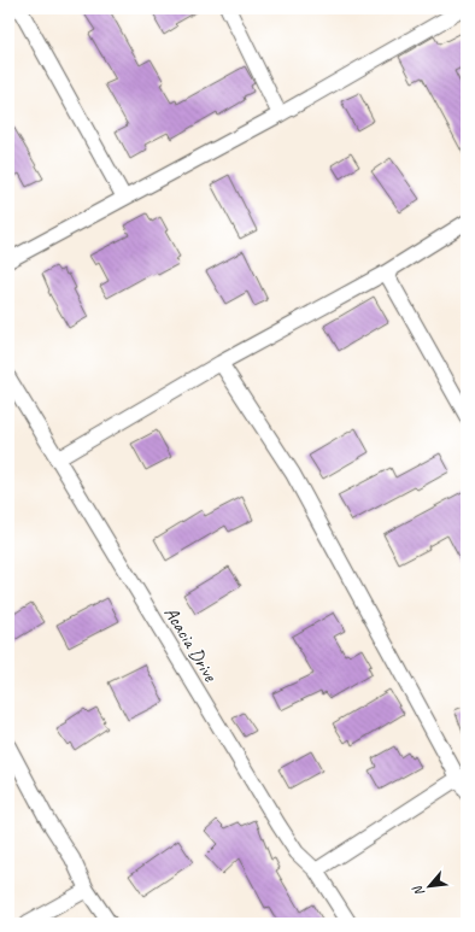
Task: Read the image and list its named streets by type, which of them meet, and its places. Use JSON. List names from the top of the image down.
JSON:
{
  "streets": {
    "street": ["Acacia Drive"]
  },
  "north": "bottom left"
}
